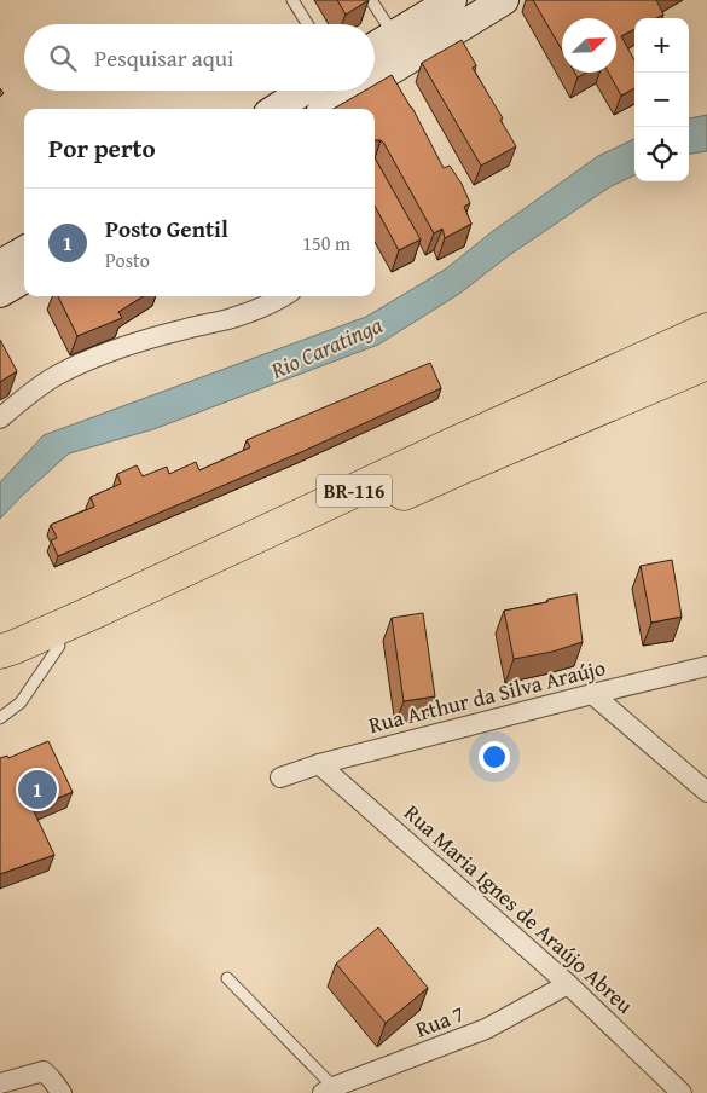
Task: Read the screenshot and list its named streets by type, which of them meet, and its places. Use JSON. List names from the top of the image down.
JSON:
{
  "streets": {
    "highway": ["BR-116"],
    "street": ["Rua Arthur da Silva Araújo", "Rua Maria Ignes de Araújo Abreu", "Rua 7"]
  },
  "crossings": [
    ["Rua Arthur da Silva Araújo", "Rua Maria Ignes de Araújo Abreu"],
    ["Rua Maria Ignes de Araújo Abreu", "Rua 7"]
  ],
  "water": ["Rio Caratinga"],
  "north": "top right",
  "page": {
    "map_buttons": ["+", "−"],
    "search": "Pesquisar aqui",
    "heading": "Por perto",
    "list": [
      {
        "mark": "1",
        "name": "Posto Gentil",
        "note": "Posto",
        "value": "150 m"
      }
    ],
    "pins": "1"
  }
}
